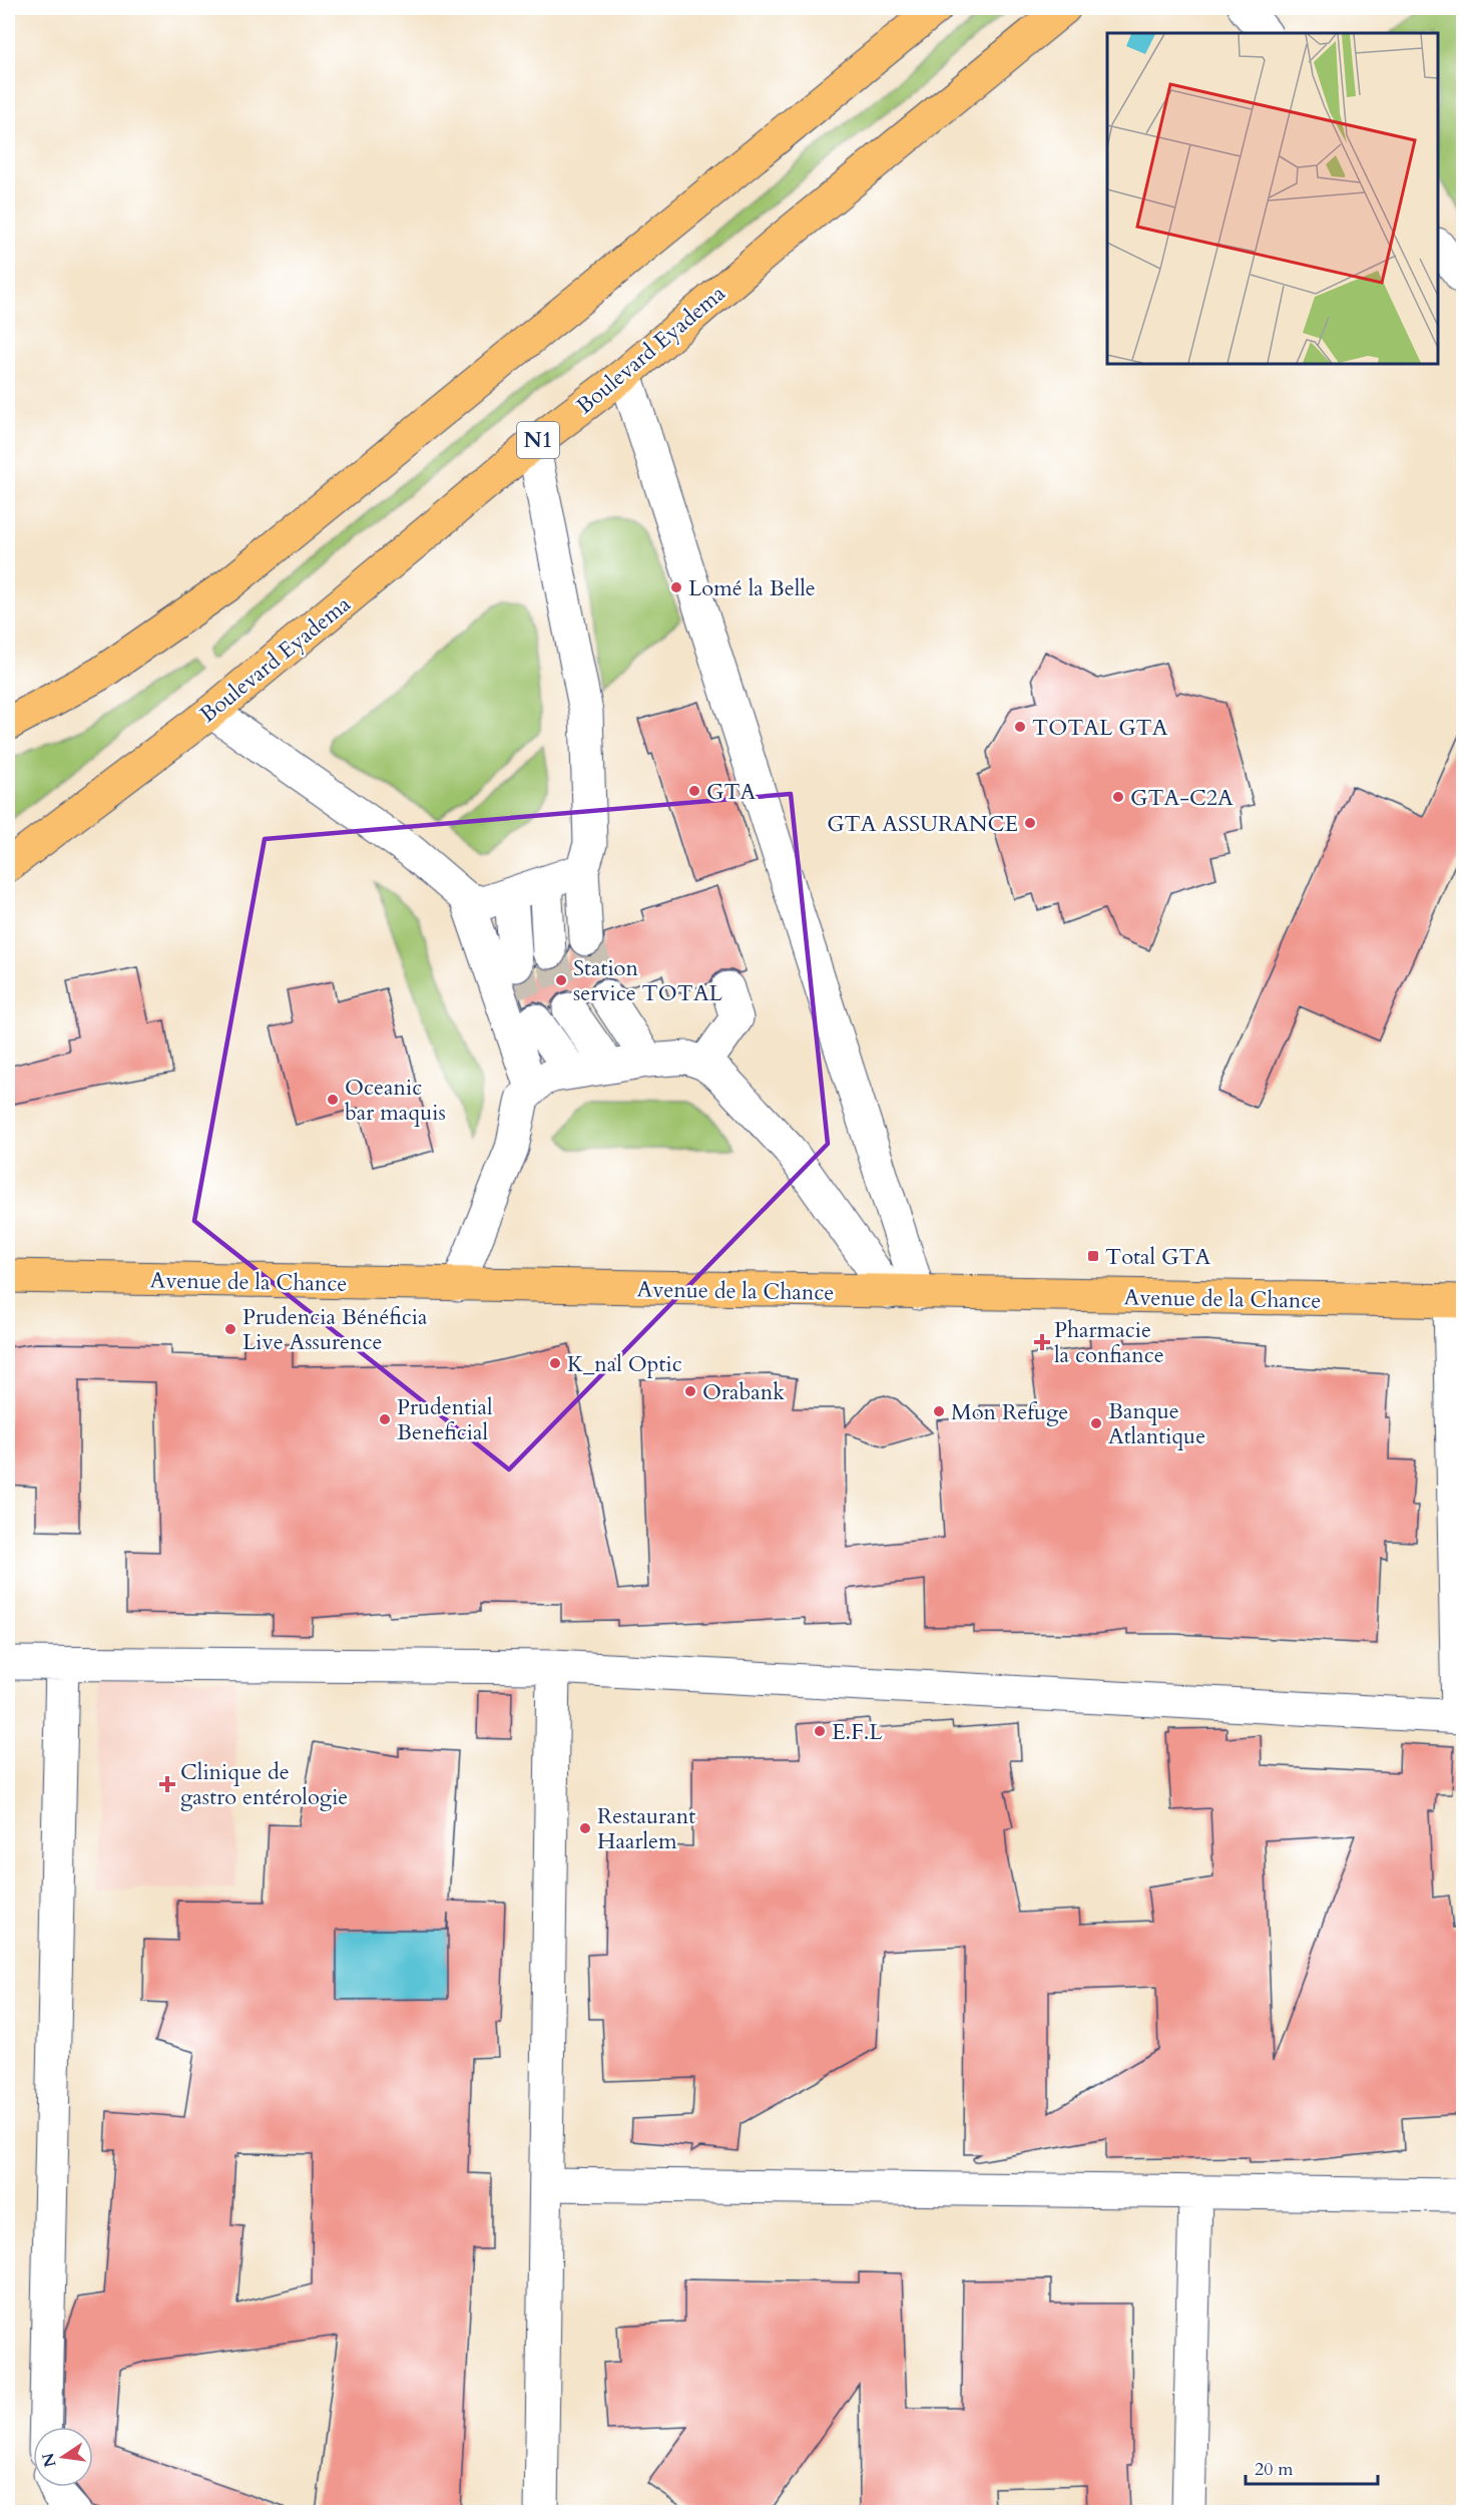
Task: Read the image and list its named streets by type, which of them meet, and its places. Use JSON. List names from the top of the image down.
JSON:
{
  "streets": {
    "main road": ["Boulevard Eyadema", "N1", "Avenue de la Chance"]
  },
  "places": {
    "other": [
      "Lomé la Belle",
      "TOTAL GTA",
      "GTA",
      "GTA-C2A",
      "GTA ASSURANCE",
      "Station service TOTAL",
      "Oceanic bar maquis",
      "Prudencia Bénéficia Live Assurence",
      "K_nal Optic",
      "Orabank",
      "Mon Refuge",
      "Prudential Beneficial",
      "Banque Atlantique",
      "E.F.L",
      "Restaurant Haarlem"
    ],
    "transit": ["Total GTA"],
    "health": ["Pharmacie la confiance", "Clinique de gastro entérologie"]
  },
  "scale_bar": "20 m",
  "north": "left"
}
